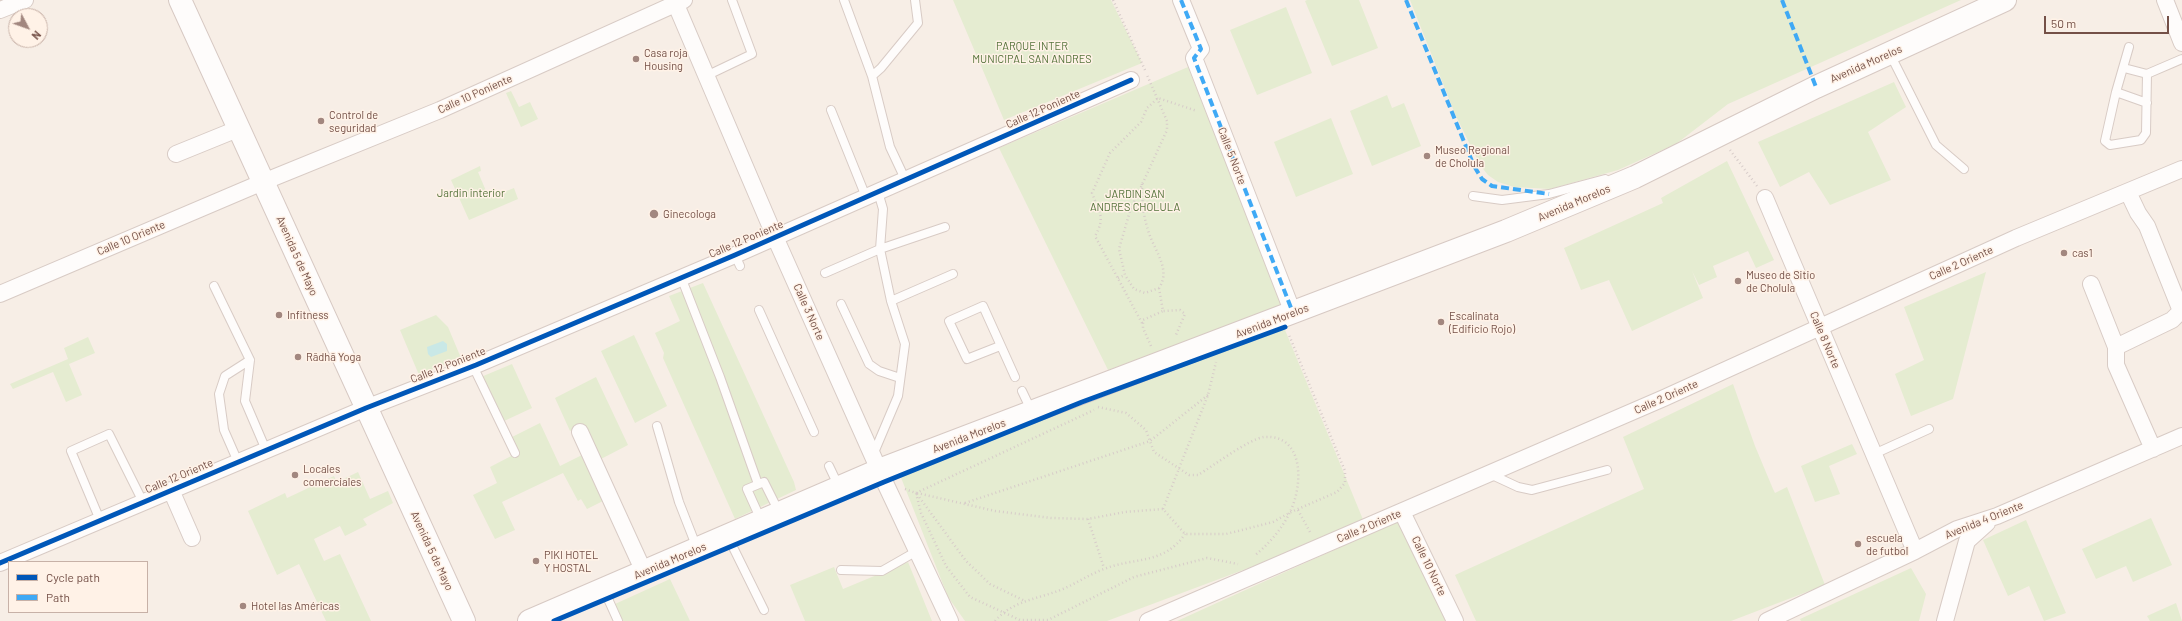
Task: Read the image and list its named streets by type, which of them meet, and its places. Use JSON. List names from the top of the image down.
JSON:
{
  "streets": {
    "main road": ["Avenida Morelos", "Avenida 5 de Mayo"],
    "street": [
      "Calle 10 Poniente",
      "Calle 12 Poniente",
      "Calle 5 Norte",
      "Calle 10 Oriente",
      "Calle 2 Oriente",
      "Calle 3 Norte",
      "Calle 8 Norte",
      "Calle 12 Oriente",
      "Avenida 4 Oriente",
      "Calle 10 Norte"
    ]
  },
  "crossings": [
    ["Avenida Morelos", "Calle 5 Norte"],
    ["Avenida Morelos", "Calle 3 Norte"],
    ["Calle 10 Poniente", "Calle 10 Oriente"],
    ["Calle 10 Poniente", "Avenida 5 de Mayo"],
    ["Calle 10 Poniente", "Calle 3 Norte"],
    ["Calle 12 Poniente", "Avenida 5 de Mayo"],
    ["Calle 12 Poniente", "Calle 3 Norte"],
    ["Calle 12 Poniente", "Calle 12 Oriente"],
    ["Calle 10 Oriente", "Avenida 5 de Mayo"],
    ["Avenida 5 de Mayo", "Calle 12 Oriente"],
    ["Calle 2 Oriente", "Calle 8 Norte"],
    ["Calle 2 Oriente", "Calle 10 Norte"],
    ["Calle 8 Norte", "Avenida 4 Oriente"]
  ],
  "parks": ["PARQUE INTER MUNICIPAL SAN ANDRES", "Jardin interior", "JARDIN SAN ANDRES CHOLULA"],
  "places": [
    "Casa roja Housing",
    "Control de seguridad",
    "Museo Regional de Cholula",
    "Ginecologa",
    "cas1",
    "Museo de Sitio de Cholula",
    "Infitness",
    "Escalinata (Edificio Rojo)",
    "Rādhā Yoga",
    "Locales comerciales",
    "escuela de futbol",
    "PIKI HOTEL Y HOSTAL",
    "Hotel las Américas"
  ],
  "legend": ["Cycle path", "Path"],
  "scale_bar": "50 m",
  "north": "bottom right"
}
